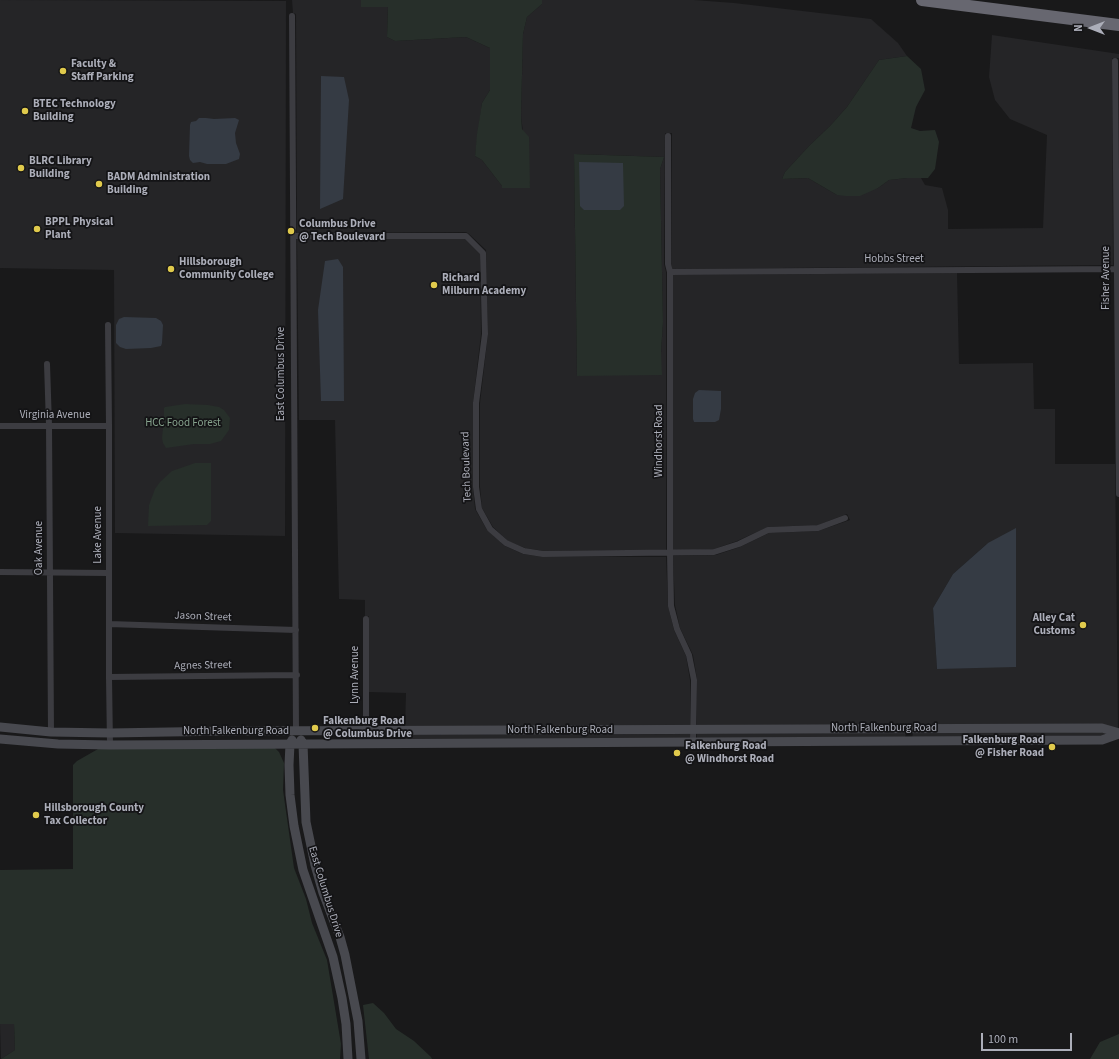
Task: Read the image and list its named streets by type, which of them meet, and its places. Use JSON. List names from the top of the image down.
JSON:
{
  "streets": {
    "street": [
      "Hobbs Street",
      "Fisher Avenue",
      "East Columbus Drive",
      "Virginia Avenue",
      "Windhorst Road",
      "Tech Boulevard",
      "Lake Avenue",
      "Oak Avenue",
      "Jason Street",
      "Agnes Street",
      "Lynn Avenue",
      "North Falkenburg Road"
    ]
  },
  "crossings": [
    ["Hobbs Street", "Fisher Avenue"],
    ["Hobbs Street", "Windhorst Road"],
    ["East Columbus Drive", "Tech Boulevard"],
    ["East Columbus Drive", "Jason Street"],
    ["East Columbus Drive", "Agnes Street"],
    ["East Columbus Drive", "North Falkenburg Road"],
    ["Virginia Avenue", "Lake Avenue"],
    ["Virginia Avenue", "Oak Avenue"],
    ["Windhorst Road", "Tech Boulevard"],
    ["Windhorst Road", "North Falkenburg Road"],
    ["Lake Avenue", "Jason Street"],
    ["Lake Avenue", "Agnes Street"],
    ["Lake Avenue", "North Falkenburg Road"],
    ["Oak Avenue", "North Falkenburg Road"],
    ["Lynn Avenue", "North Falkenburg Road"]
  ],
  "parks": ["HCC Food Forest"],
  "places": [
    "Faculty & Staff Parking",
    "BTEC Technology Building",
    "BLRC Library Building",
    "BADM Administration Building",
    "BPPL Physical Plant",
    "Columbus Drive @ Tech Boulevard",
    "Hillsborough Community College",
    "Richard Milburn Academy",
    "Alley Cat Customs",
    "Falkenburg Road @ Columbus Drive",
    "Falkenburg Road @ Fisher Road",
    "Falkenburg Road @ Windhorst Road",
    "Hillsborough County Tax Collector"
  ],
  "scale_bar": "100 m",
  "north": "left"
}
